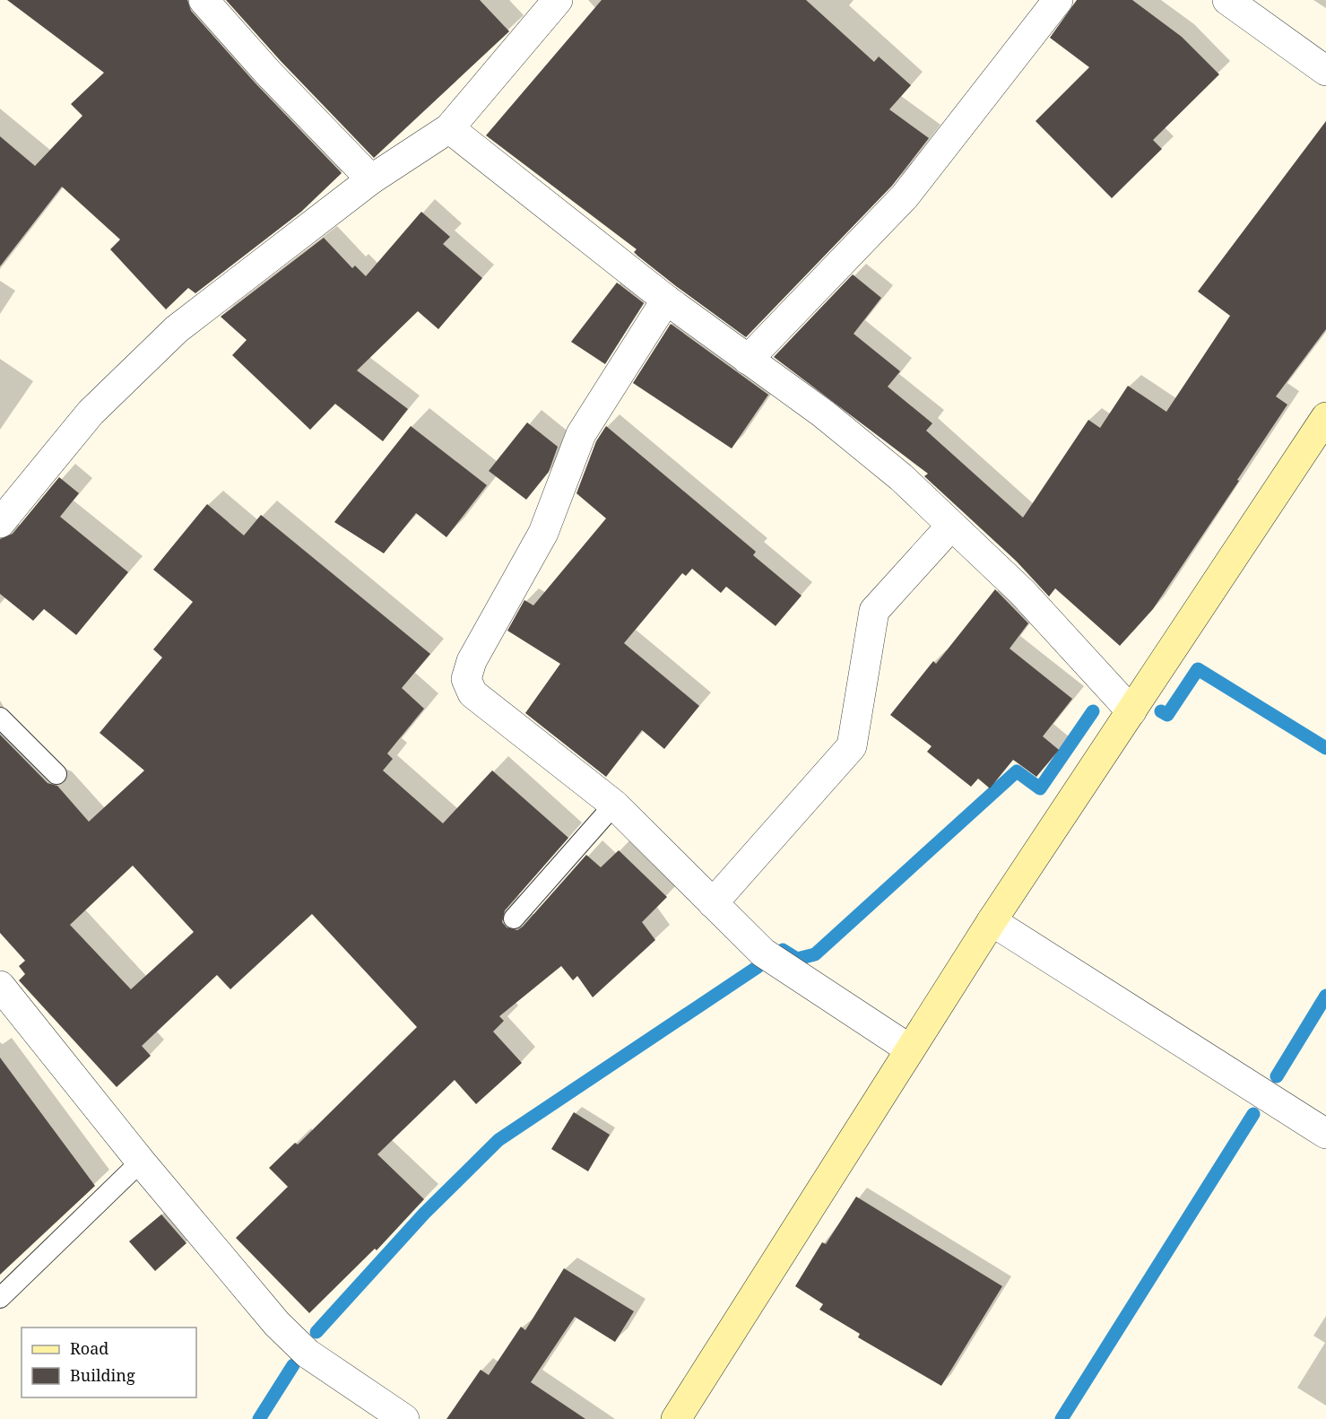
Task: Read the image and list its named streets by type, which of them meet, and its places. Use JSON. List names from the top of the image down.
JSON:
{
  "legend": ["Road", "Building"]
}
